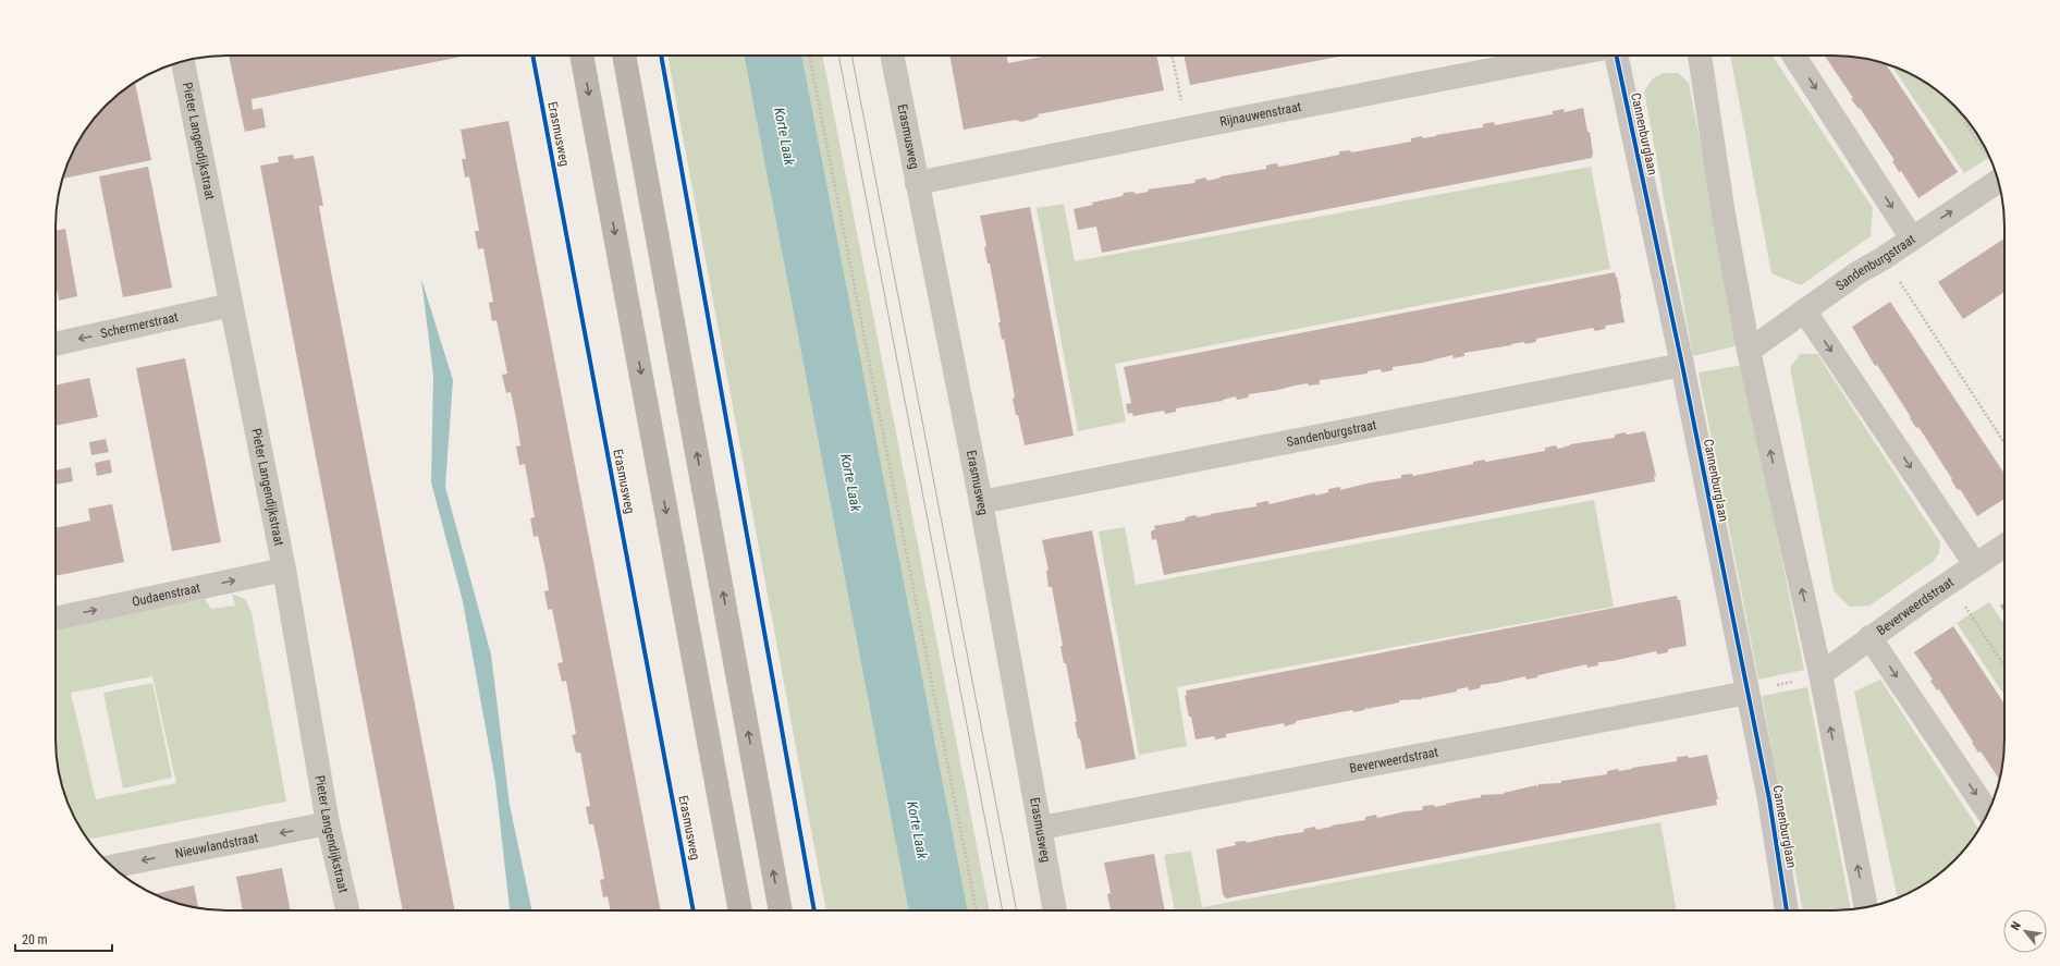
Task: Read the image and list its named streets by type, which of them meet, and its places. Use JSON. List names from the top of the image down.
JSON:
{
  "streets": {
    "street": [
      "Rijnauwenstraat",
      "Erasmusweg",
      "Cannenburglaan",
      "Pieter Langendijkstraat",
      "Sandenburgstraat",
      "Schermerstraat",
      "Oudaenstraat",
      "Beverweerdstraat",
      "Nieuwlandstraat"
    ]
  },
  "crossings": [
    ["Rijnauwenstraat", "Erasmusweg"],
    ["Erasmusweg", "Sandenburgstraat"],
    ["Erasmusweg", "Beverweerdstraat"],
    ["Cannenburglaan", "Sandenburgstraat"],
    ["Cannenburglaan", "Beverweerdstraat"],
    ["Pieter Langendijkstraat", "Schermerstraat"],
    ["Pieter Langendijkstraat", "Oudaenstraat"],
    ["Pieter Langendijkstraat", "Nieuwlandstraat"]
  ],
  "one_way": ["Schermerstraat", "Oudaenstraat", "Nieuwlandstraat"],
  "water": ["Korte Laak"],
  "scale_bar": "20 m",
  "north": "top left"
}
